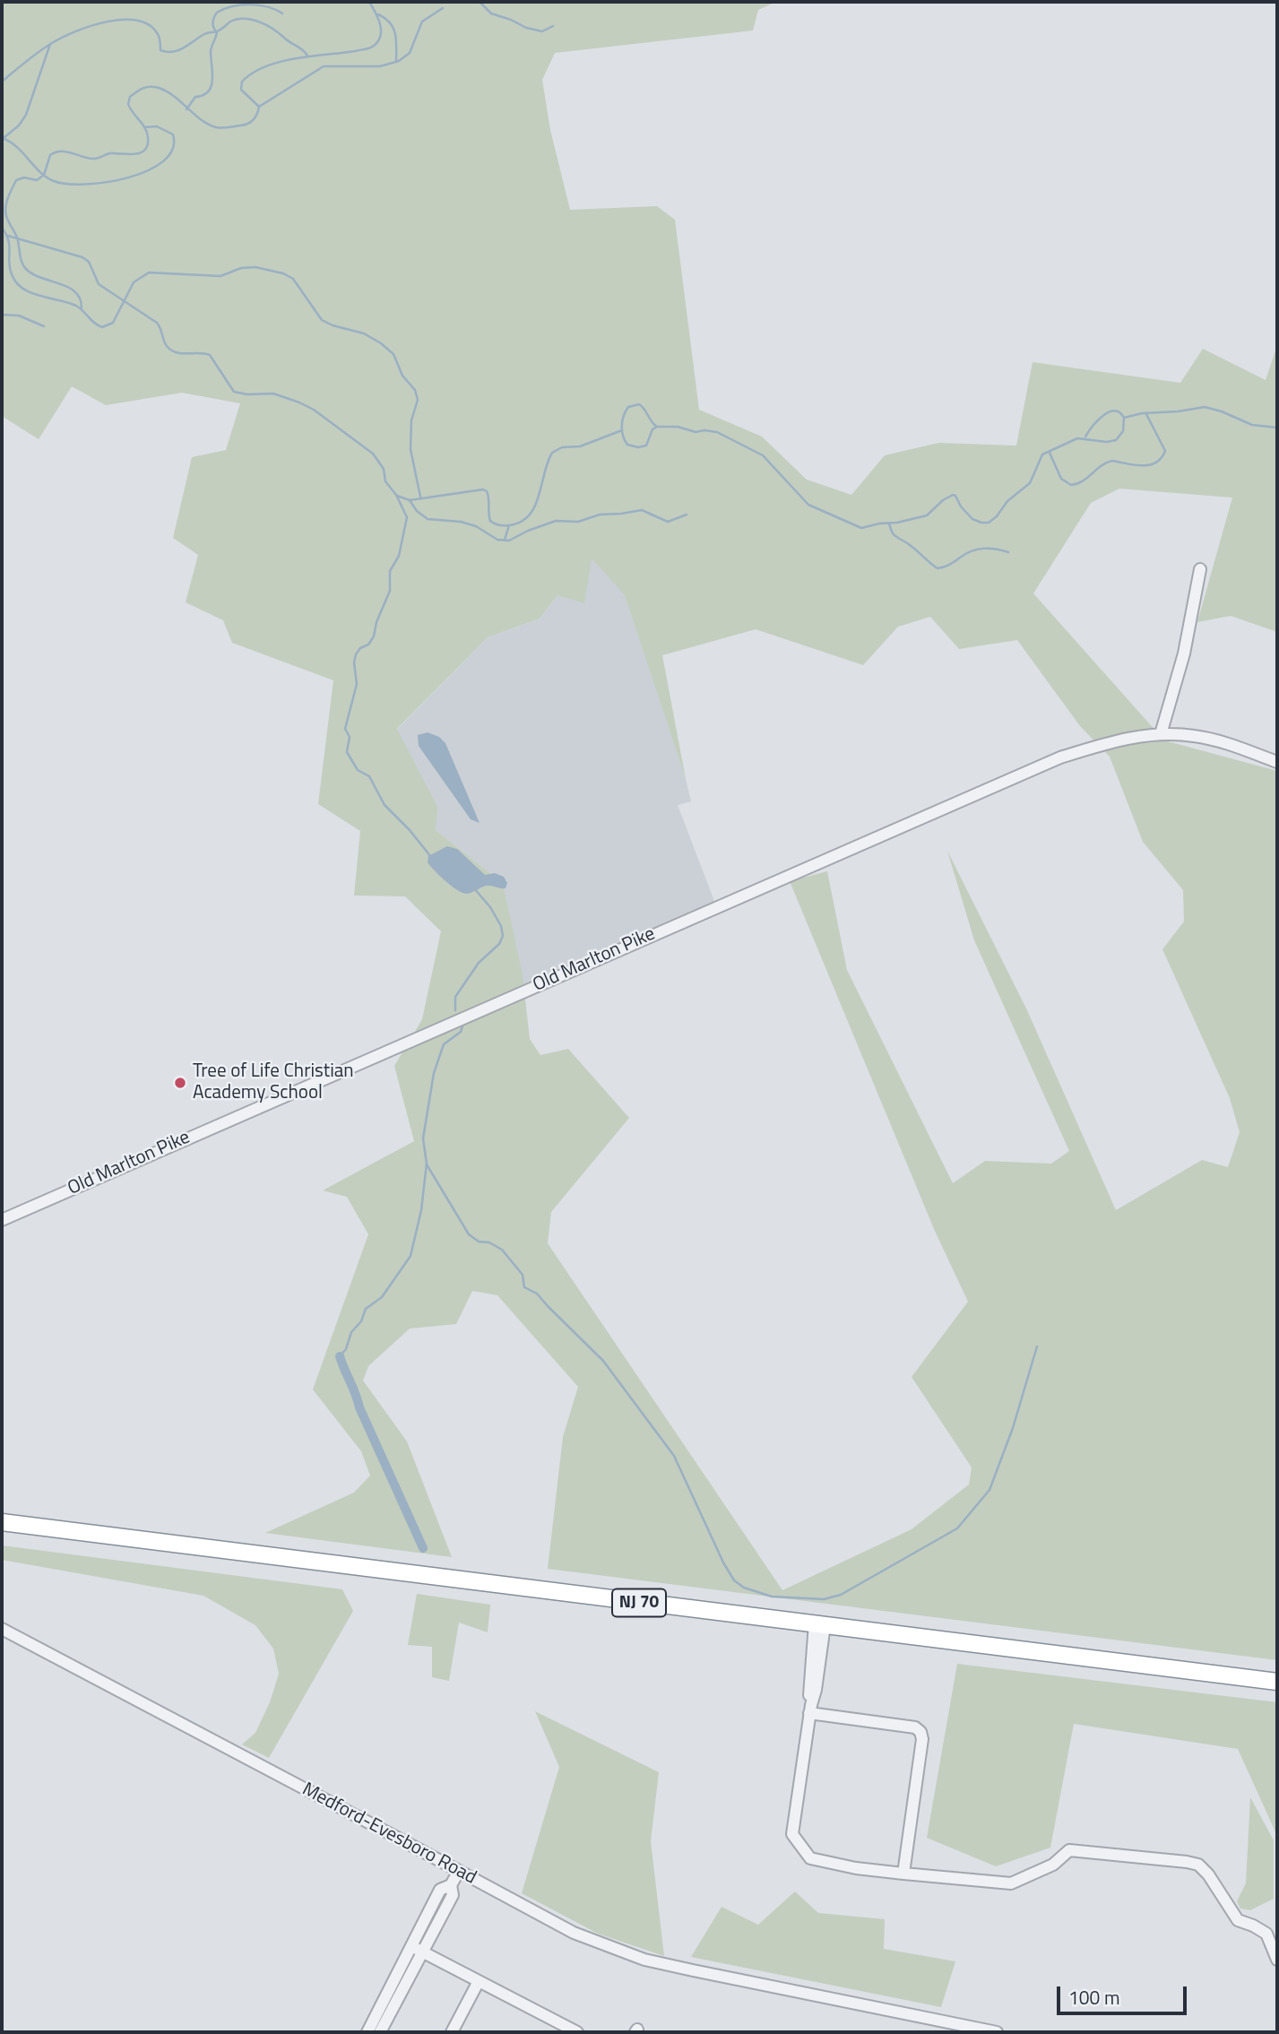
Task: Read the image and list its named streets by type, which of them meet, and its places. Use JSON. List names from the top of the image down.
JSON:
{
  "streets": {
    "highway": ["NJ 70"],
    "street": ["Old Marlton Pike", "Medford-Evesboro Road"]
  },
  "places": ["Tree of Life Christian Academy School"],
  "scale_bar": "100 m"
}
